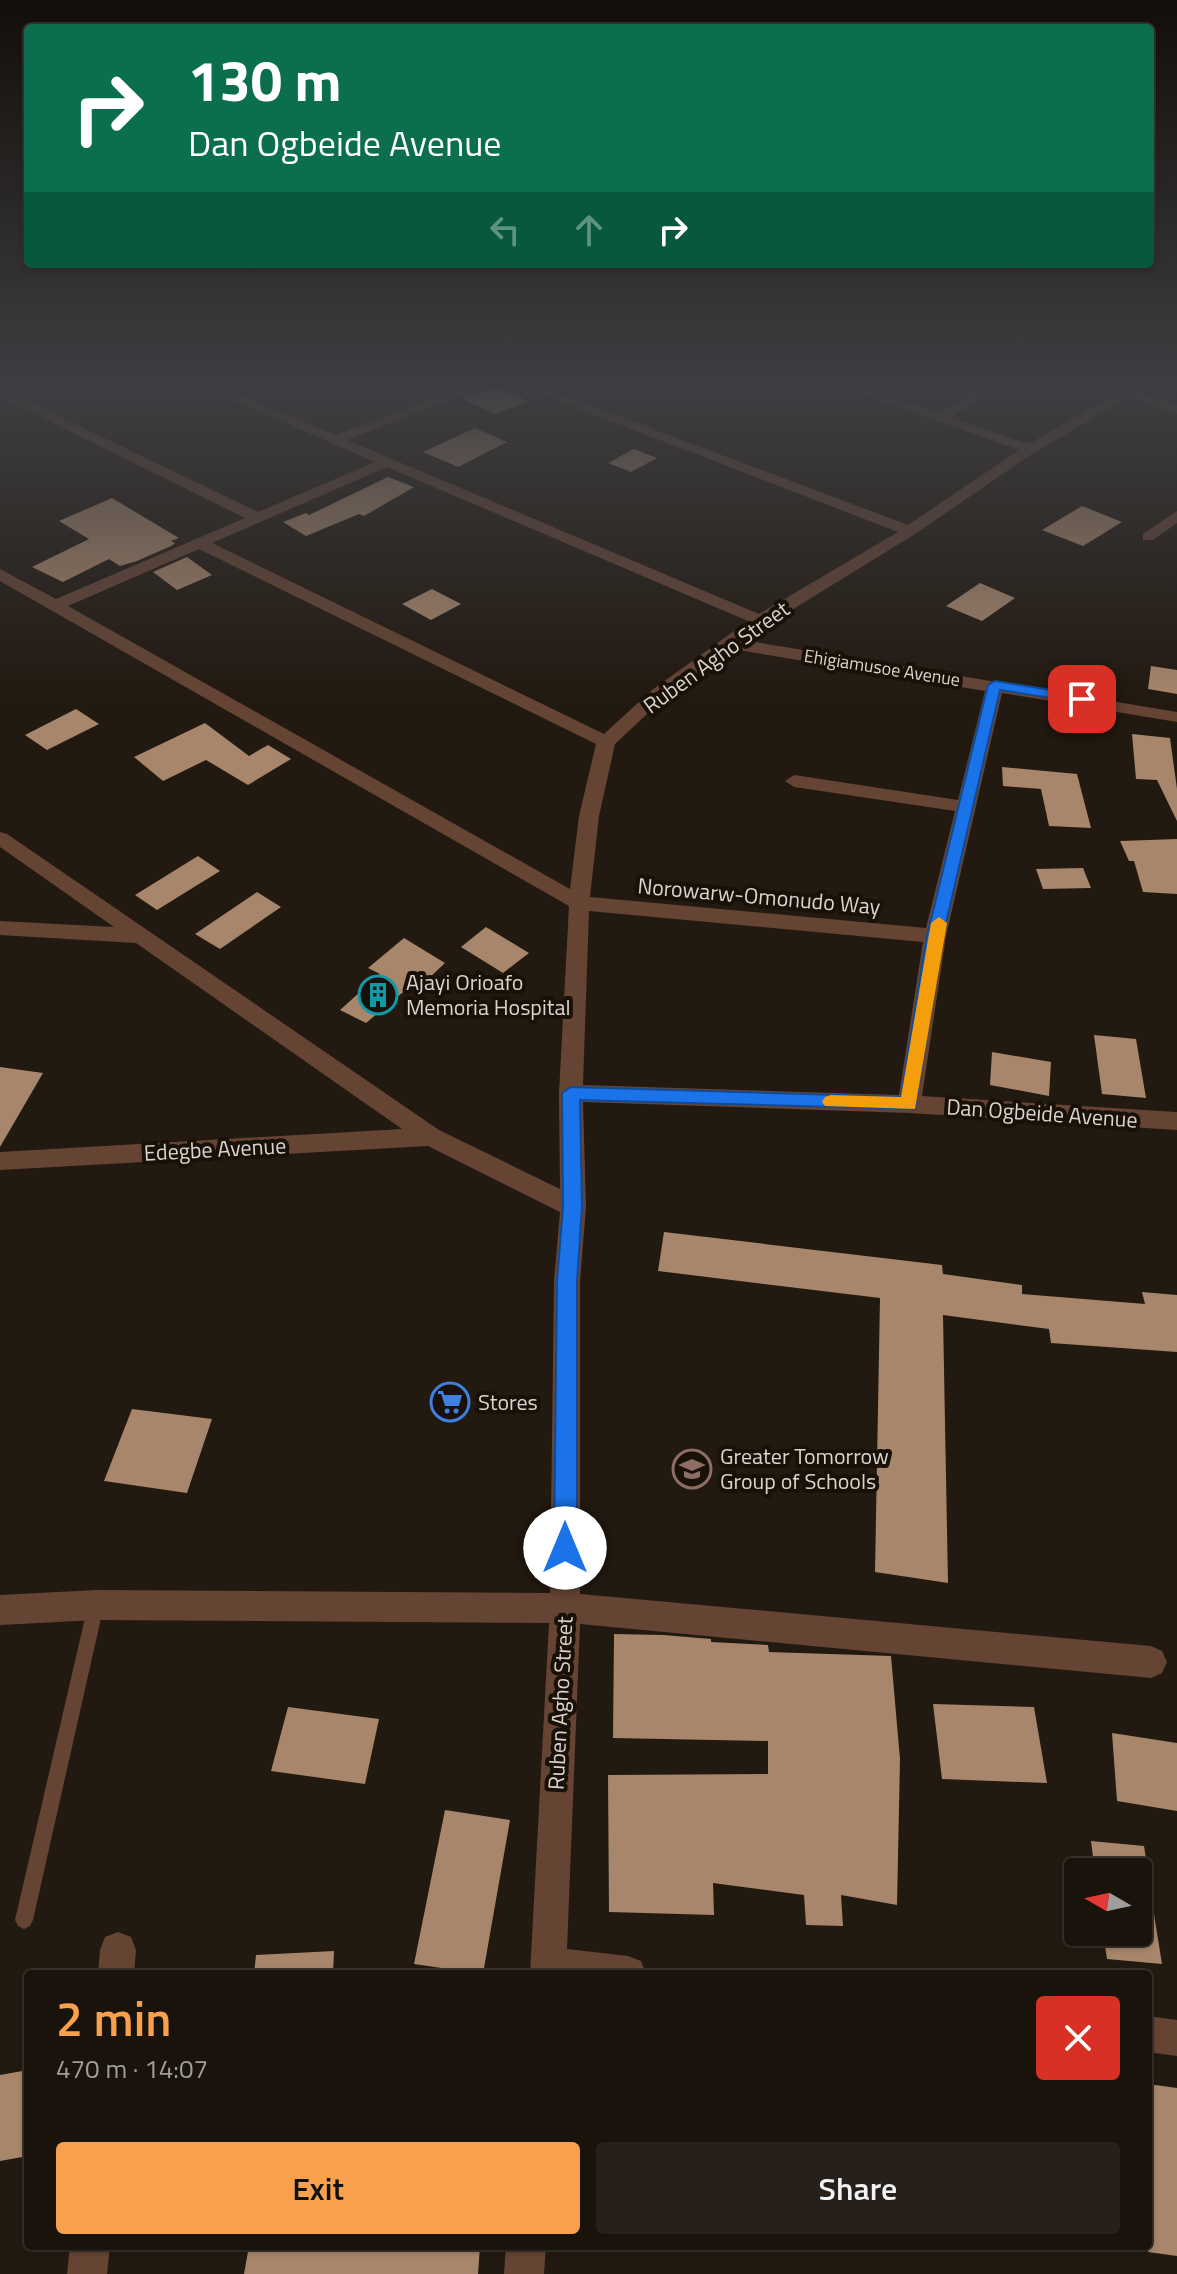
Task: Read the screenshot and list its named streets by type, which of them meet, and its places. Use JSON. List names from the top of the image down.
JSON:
{
  "streets": {
    "street": [
      "Ruben Agho Street",
      "Ehigiamusoe Avenue",
      "Norowarw-Omonudo Way",
      "Dan Ogbeide Avenue",
      "Edegbe Avenue"
    ]
  },
  "crossings": [
    ["Ruben Agho Street", "Ehigiamusoe Avenue"],
    ["Ruben Agho Street", "Norowarw-Omonudo Way"],
    ["Ruben Agho Street", "Dan Ogbeide Avenue"]
  ],
  "places": {
    "building": ["Ajayi Orioafo Memoria Hospital"],
    "supermarket": ["Stores"],
    "school or university": ["Greater Tomorrow Group of Schools"]
  },
  "north": "left",
  "page": {
    "turn": ["130 m", "Dan Ogbeide Avenue"],
    "heading": ["2 min", "470 m · 14:07"],
    "buttons": ["Exit", "Share"]
  }
}
